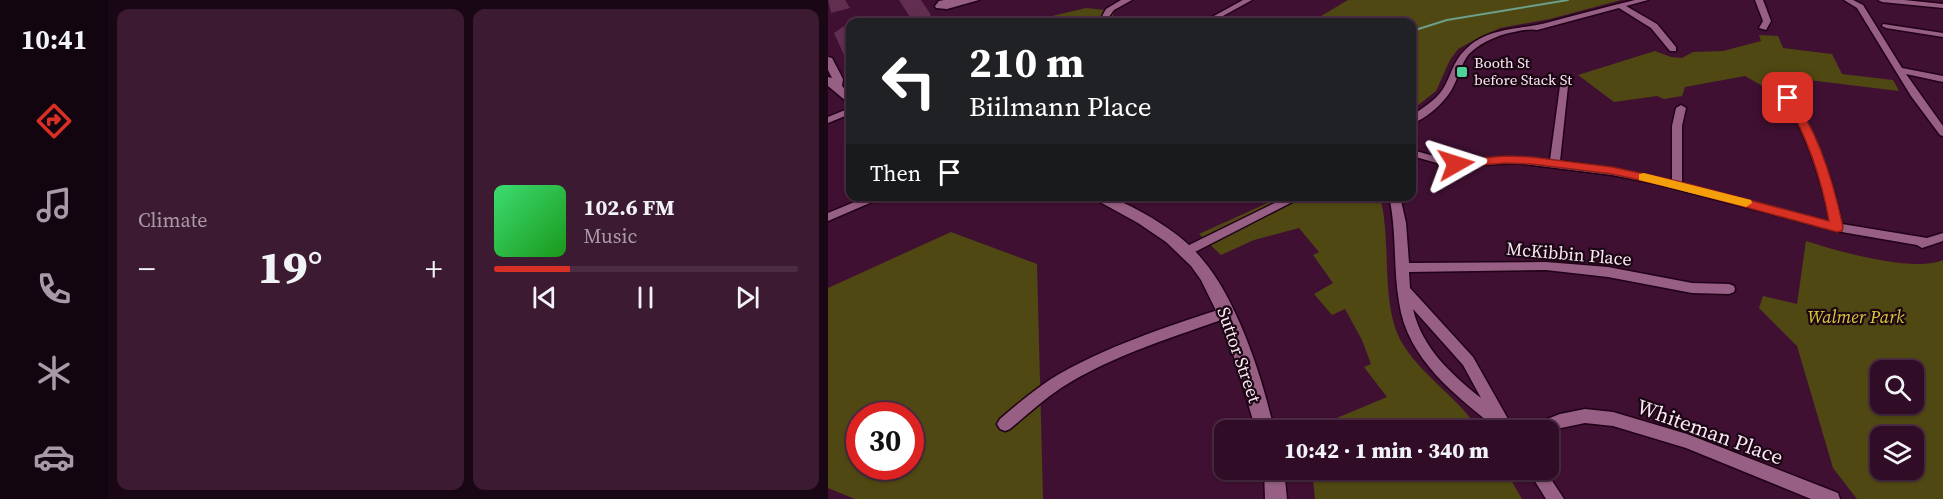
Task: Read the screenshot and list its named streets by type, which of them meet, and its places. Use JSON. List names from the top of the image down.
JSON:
{
  "streets": {
    "street": ["McKibbin Place", "Suttor Street", "Whiteman Place"]
  },
  "parks": ["Walmer Park"],
  "places": {
    "transit": ["Booth St before Stack St"]
  },
  "page": {
    "tabs": "10:41",
    "tile": "Climate",
    "turn": ["210 m", "Biilmann Place"],
    "then": "Then",
    "song": ["102.6 FM", "Music"],
    "heat": ["−", "19°", "+"],
    "limit": "30",
    "trip": "10:42 · 1 min · 340 m"
  }
}
